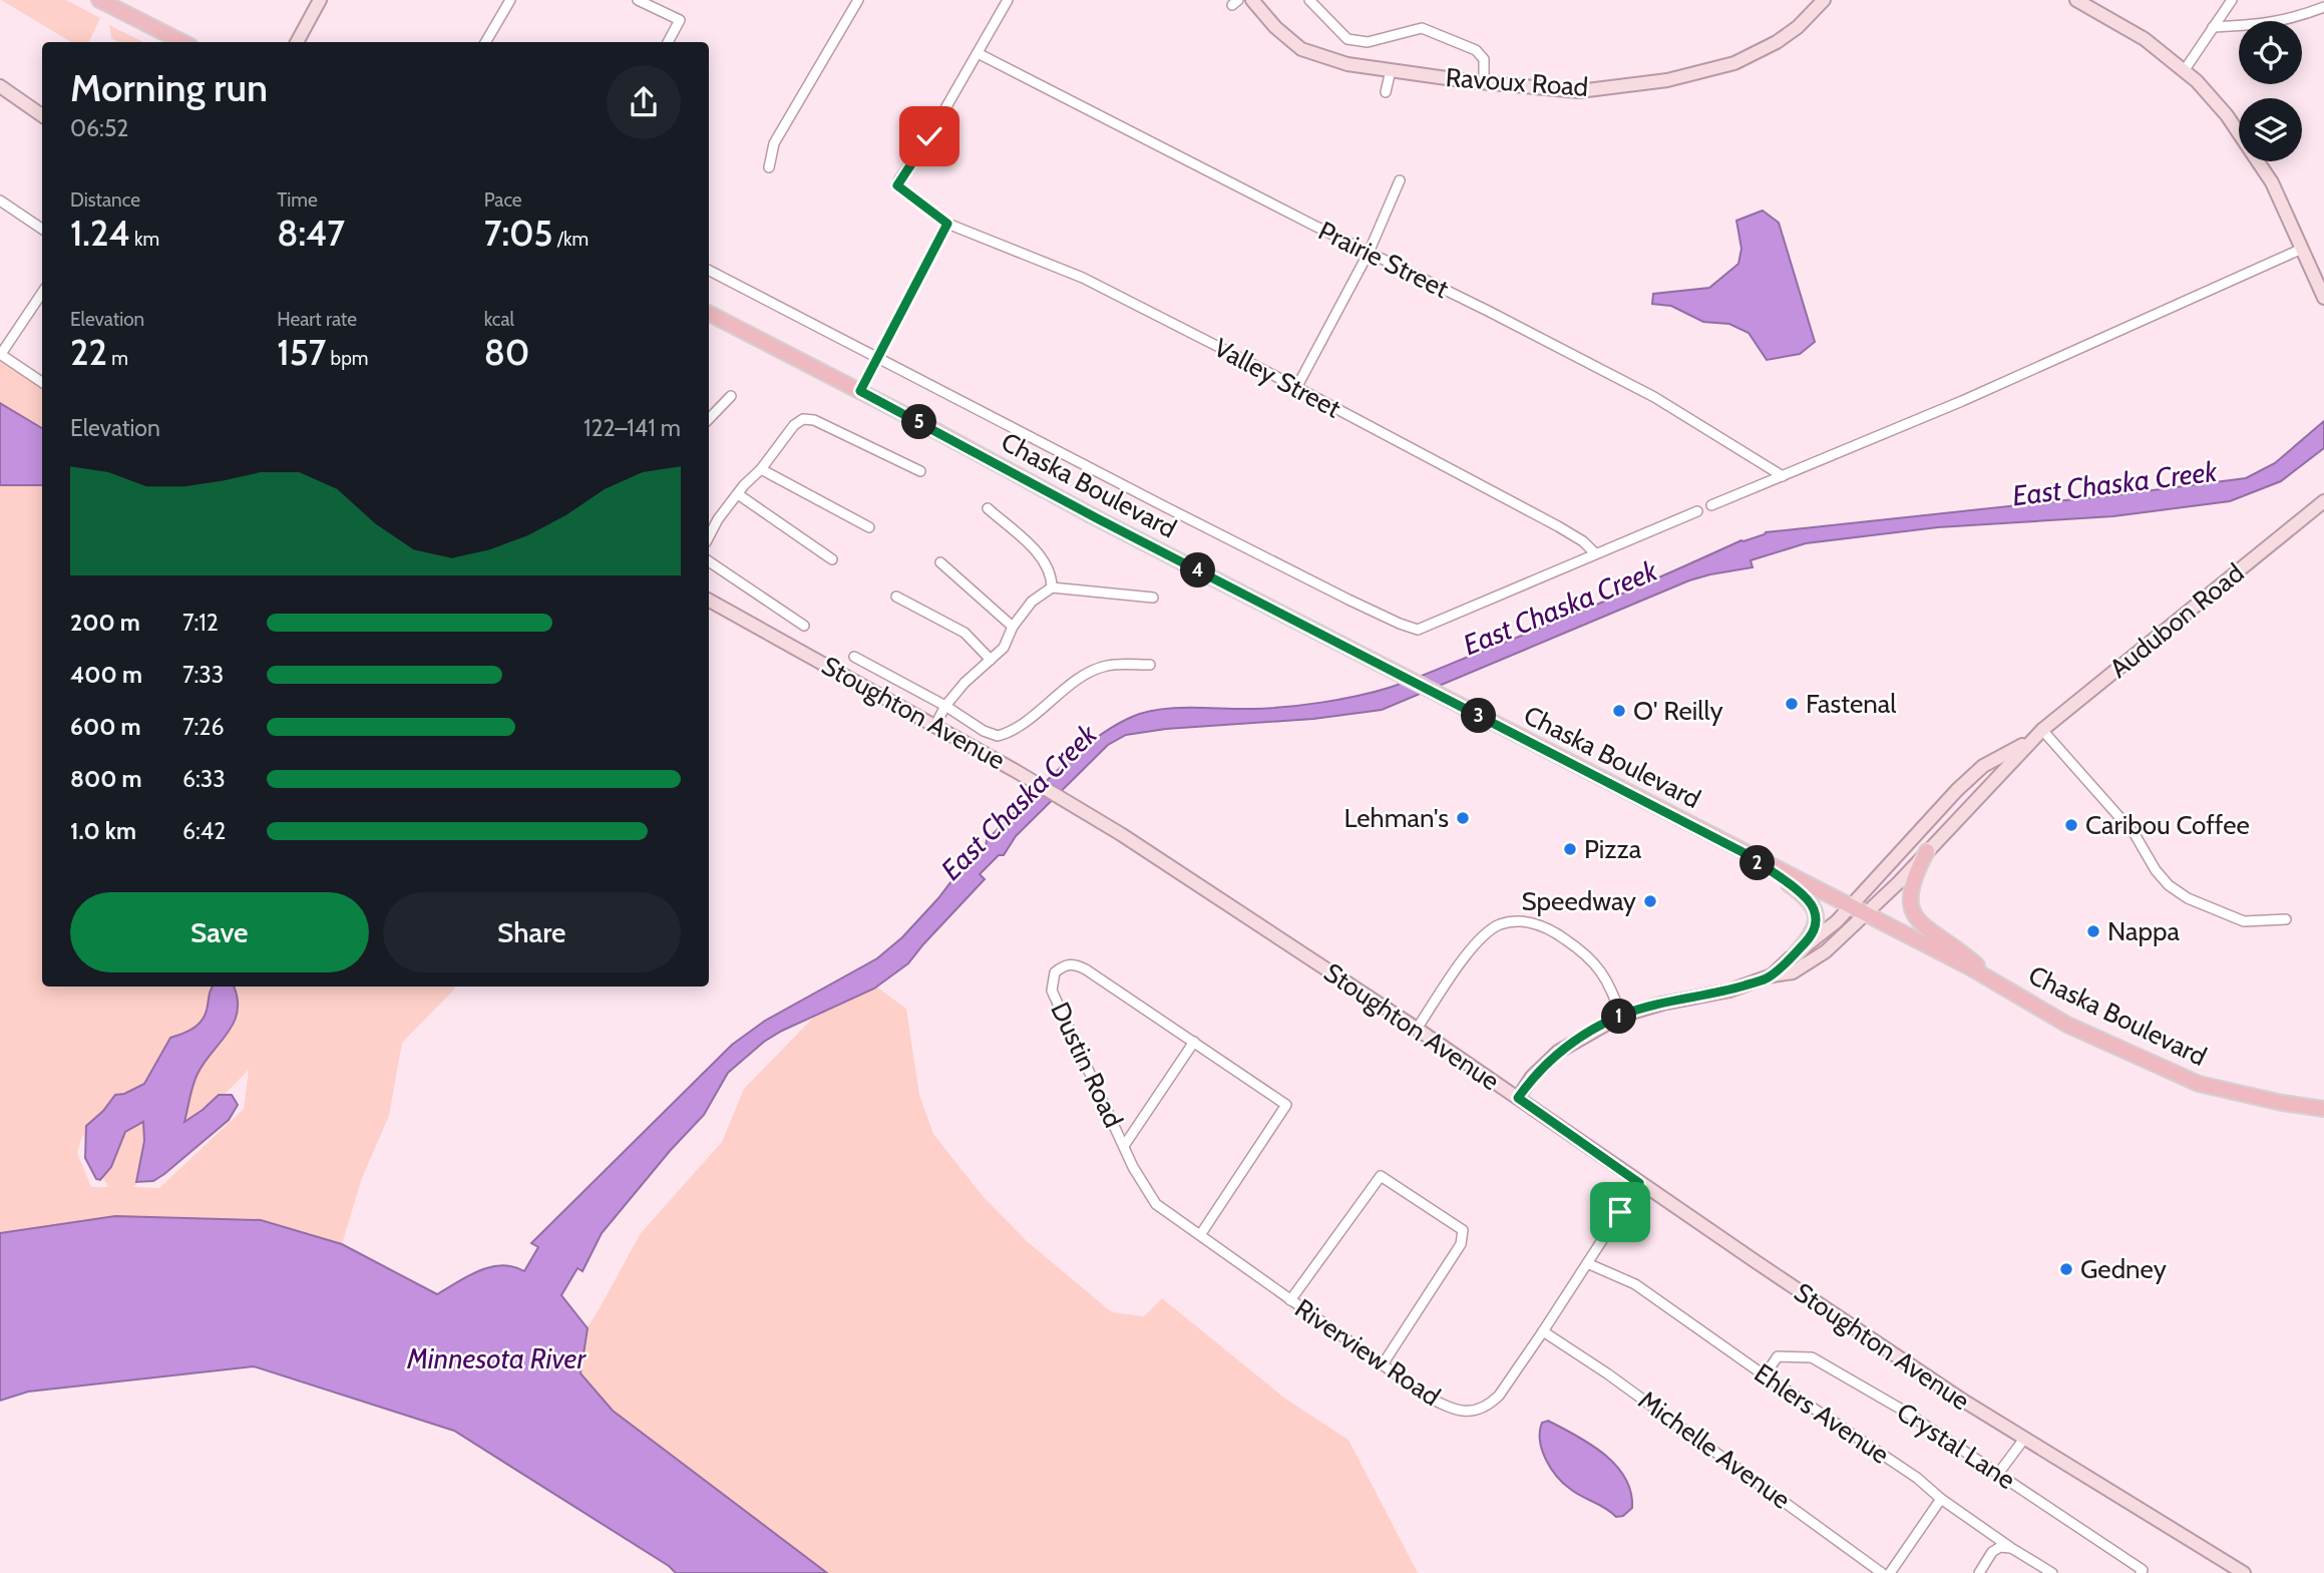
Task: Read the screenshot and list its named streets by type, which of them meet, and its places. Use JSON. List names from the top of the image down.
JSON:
{
  "streets": {
    "main road": ["Chaska Boulevard"],
    "street": [
      "Ravoux Road",
      "Prairie Street",
      "Valley Street",
      "Audubon Road",
      "Stoughton Avenue",
      "Dustin Road",
      "Riverview Road",
      "Ehlers Avenue",
      "Crystal Lane",
      "Michelle Avenue"
    ]
  },
  "crossings": [
    ["Prairie Street", "Valley Street"],
    ["Chaska Boulevard", "Audubon Road"],
    ["Audubon Road", "Stoughton Avenue"],
    ["Stoughton Avenue", "Riverview Road"],
    ["Dustin Road", "Riverview Road"],
    ["Riverview Road", "Ehlers Avenue"],
    ["Riverview Road", "Michelle Avenue"],
    ["Ehlers Avenue", "Crystal Lane"]
  ],
  "water": ["East Chaska Creek", "Minnesota River"],
  "places": [
    "Fastenal",
    "O' Reilly",
    "Lehman's",
    "Caribou Coffee",
    "Pizza",
    "Speedway",
    "Nappa",
    "Gedney"
  ],
  "page": {
    "heading": ["Morning run", "06:52"],
    "stats": [
      ["Distance", "1.24 km"],
      ["Time", "8:47"],
      ["Pace", "7:05 /km"],
      ["Elevation", "22 m"],
      ["Heart rate", "157 bpm"],
      ["kcal", "80"]
    ],
    "chart": ["Elevation", "122–141 m"],
    "pins": [
      "5",
      "4",
      "3",
      "2",
      "1"
    ],
    "list": [
      {
        "name": "200 m",
        "note": "7:12"
      },
      {
        "name": "400 m",
        "note": "7:33"
      },
      {
        "name": "600 m",
        "note": "7:26"
      },
      {
        "name": "800 m",
        "note": "6:33"
      },
      {
        "name": "1.0 km",
        "note": "6:42"
      }
    ],
    "buttons": ["Save", "Share"]
  }
}
